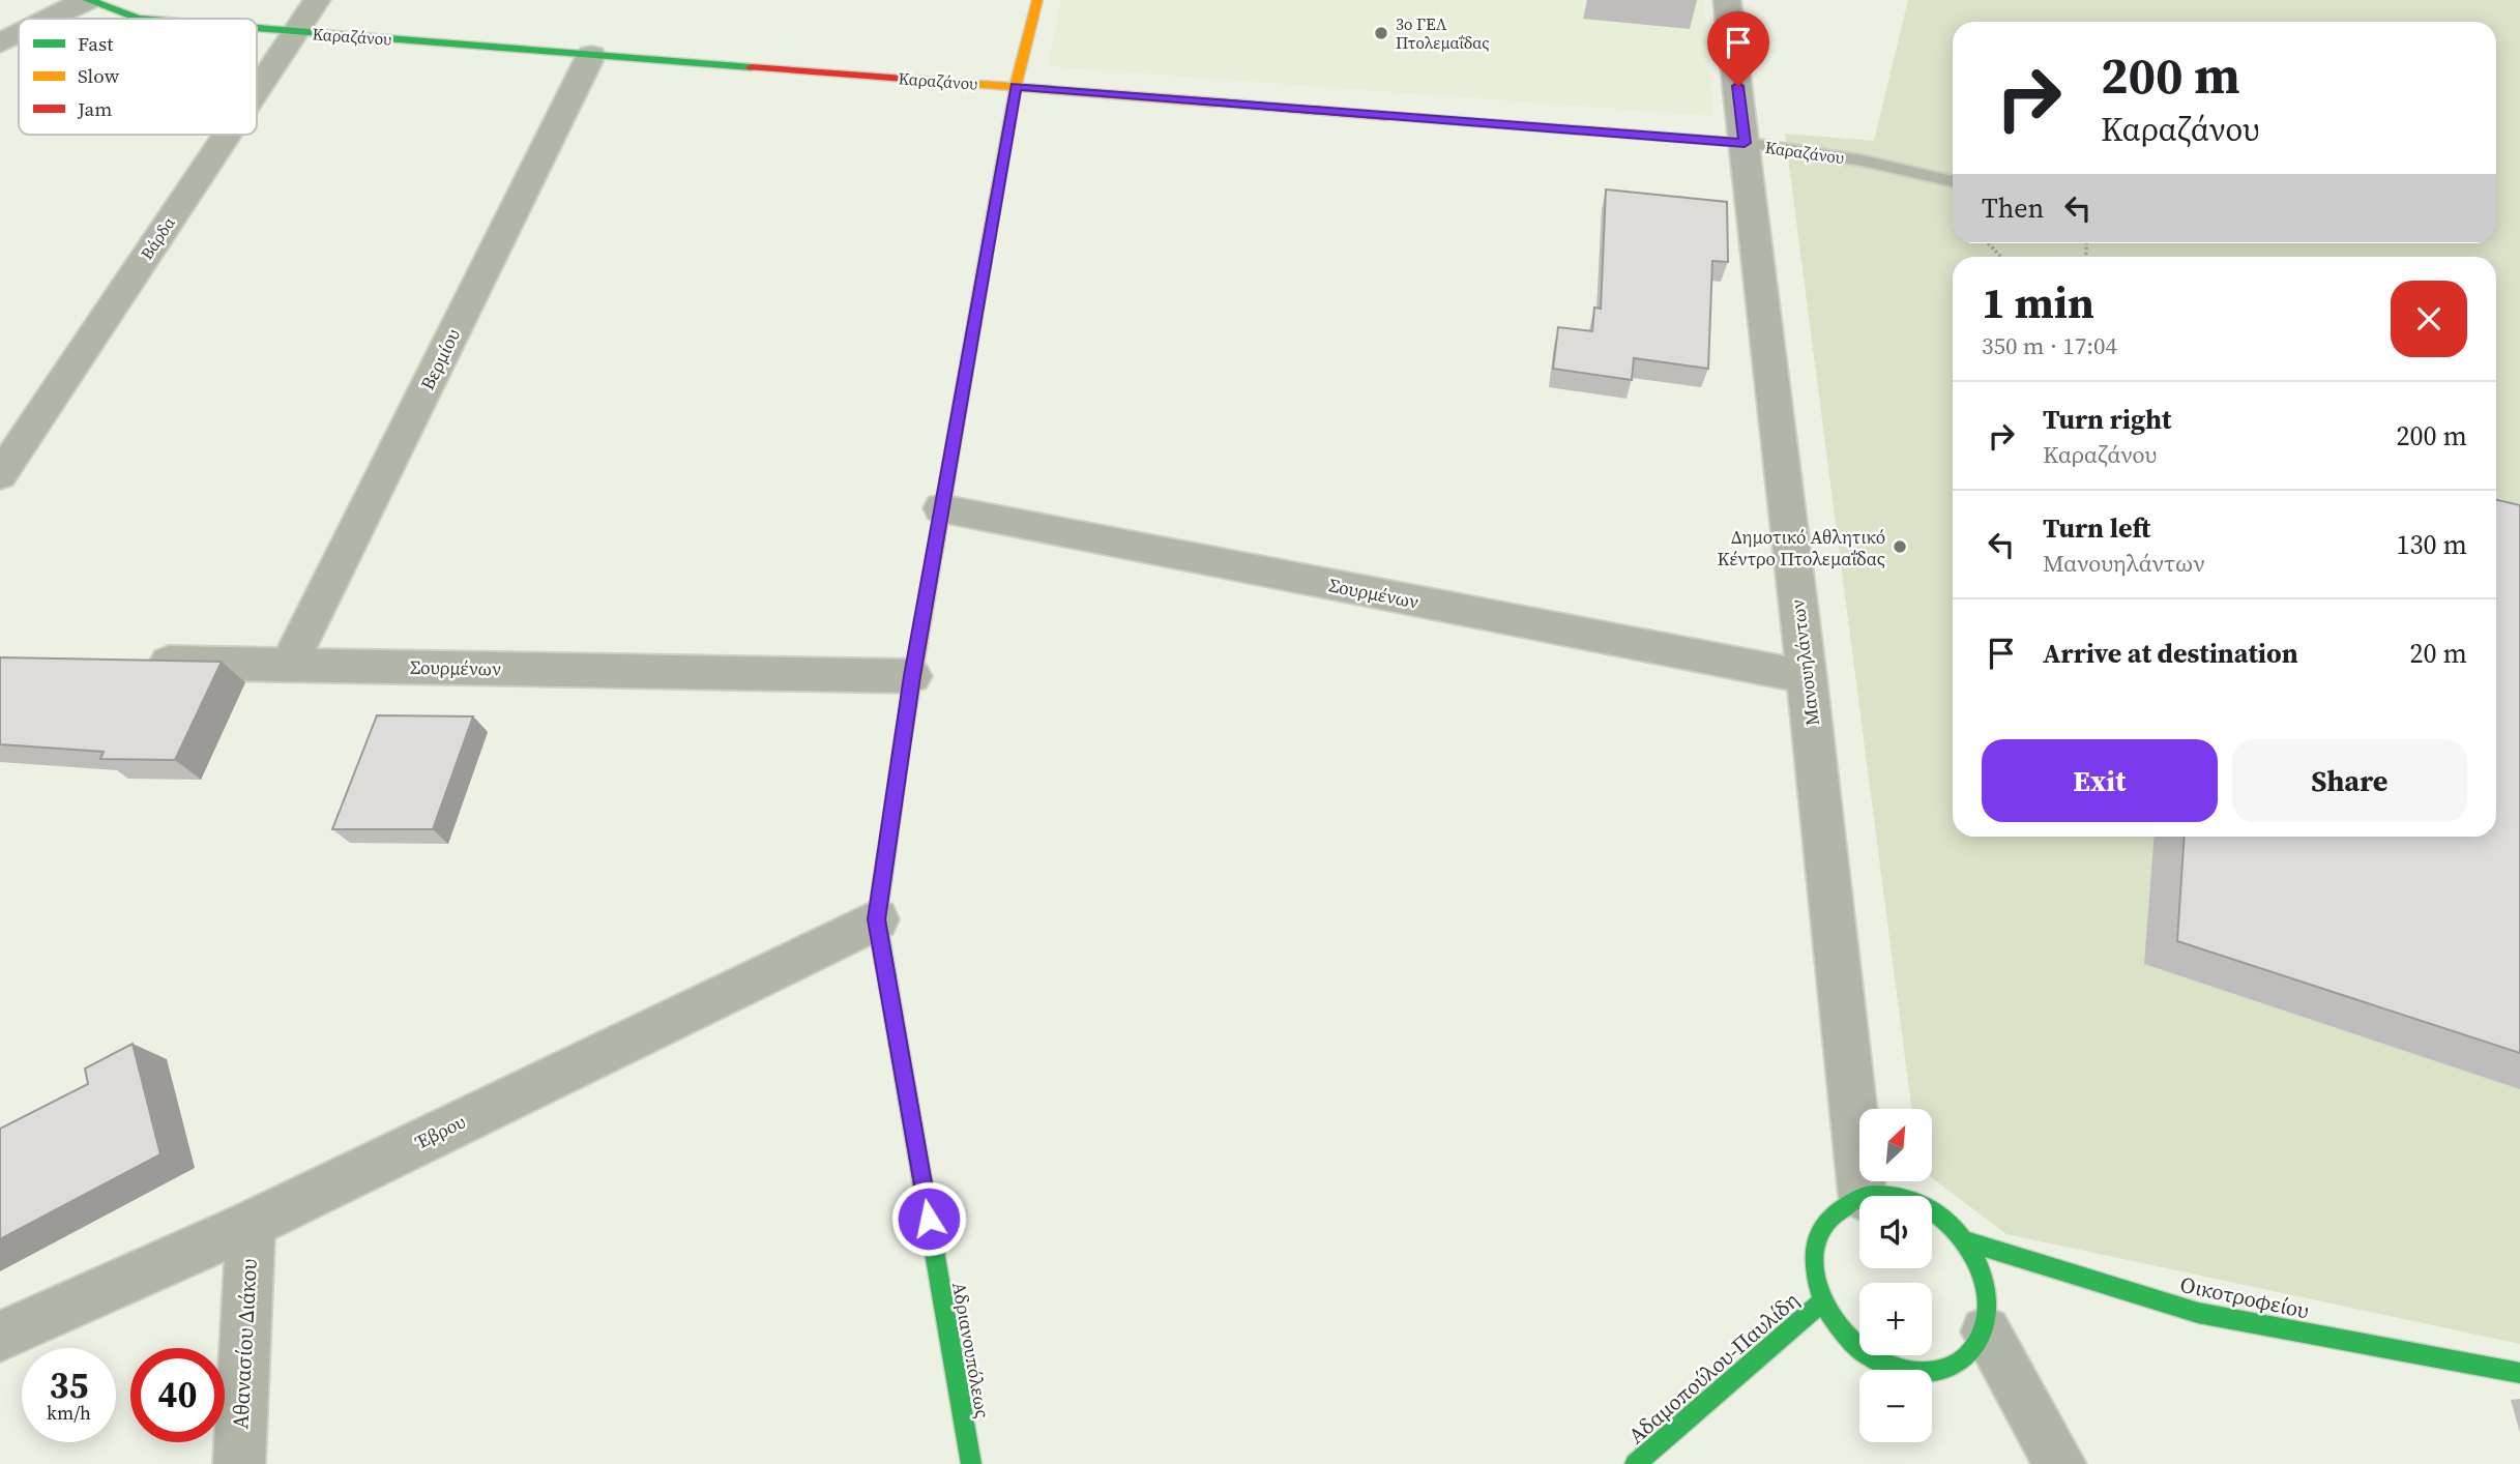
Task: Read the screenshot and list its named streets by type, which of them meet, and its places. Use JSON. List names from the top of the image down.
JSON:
{
  "streets": {
    "street": [
      "Καραζάνου",
      "Βάρδα",
      "Βερμίου",
      "Σουρμένων",
      "Μανουηλάντων",
      "Έβρου",
      "Οικοτροφείου",
      "Αθανασίου Διάκου",
      "Αδριανουπόλεως",
      "Αδαμοπούλου-Παυλίδη"
    ]
  },
  "crossings": [
    ["Καραζάνου", "Βάρδα"],
    ["Καραζάνου", "Βερμίου"],
    ["Καραζάνου", "Μανουηλάντων"],
    ["Καραζάνου", "Αδριανουπόλεως"],
    ["Βερμίου", "Σουρμένων"],
    ["Σουρμένων", "Μανουηλάντων"],
    ["Σουρμένων", "Αδριανουπόλεως"],
    ["Έβρου", "Αθανασίου Διάκου"],
    ["Έβρου", "Αδριανουπόλεως"]
  ],
  "places": ["3ο ΓΕΛ Πτολεμαΐδας", "Δημοτικό Αθλητικό Κέντρο Πτολεμαΐδας"],
  "legend": ["Fast", "Slow", "Jam"],
  "north": "top right",
  "page": {
    "turn": ["200 m", "Καραζάνου"],
    "then": "Then",
    "heading": ["1 min", "350 m · 17:04"],
    "list": [
      {
        "name": "Turn right",
        "note": "Καραζάνου",
        "value": "200 m"
      },
      {
        "name": "Turn left",
        "note": "Μανουηλάντων",
        "value": "130 m"
      },
      {
        "name": "Arrive at destination",
        "value": "20 m"
      }
    ],
    "buttons": ["Exit", "Share"],
    "map_buttons": ["+", "−"],
    "speed": "35 km/h",
    "limit": "40"
  }
}
